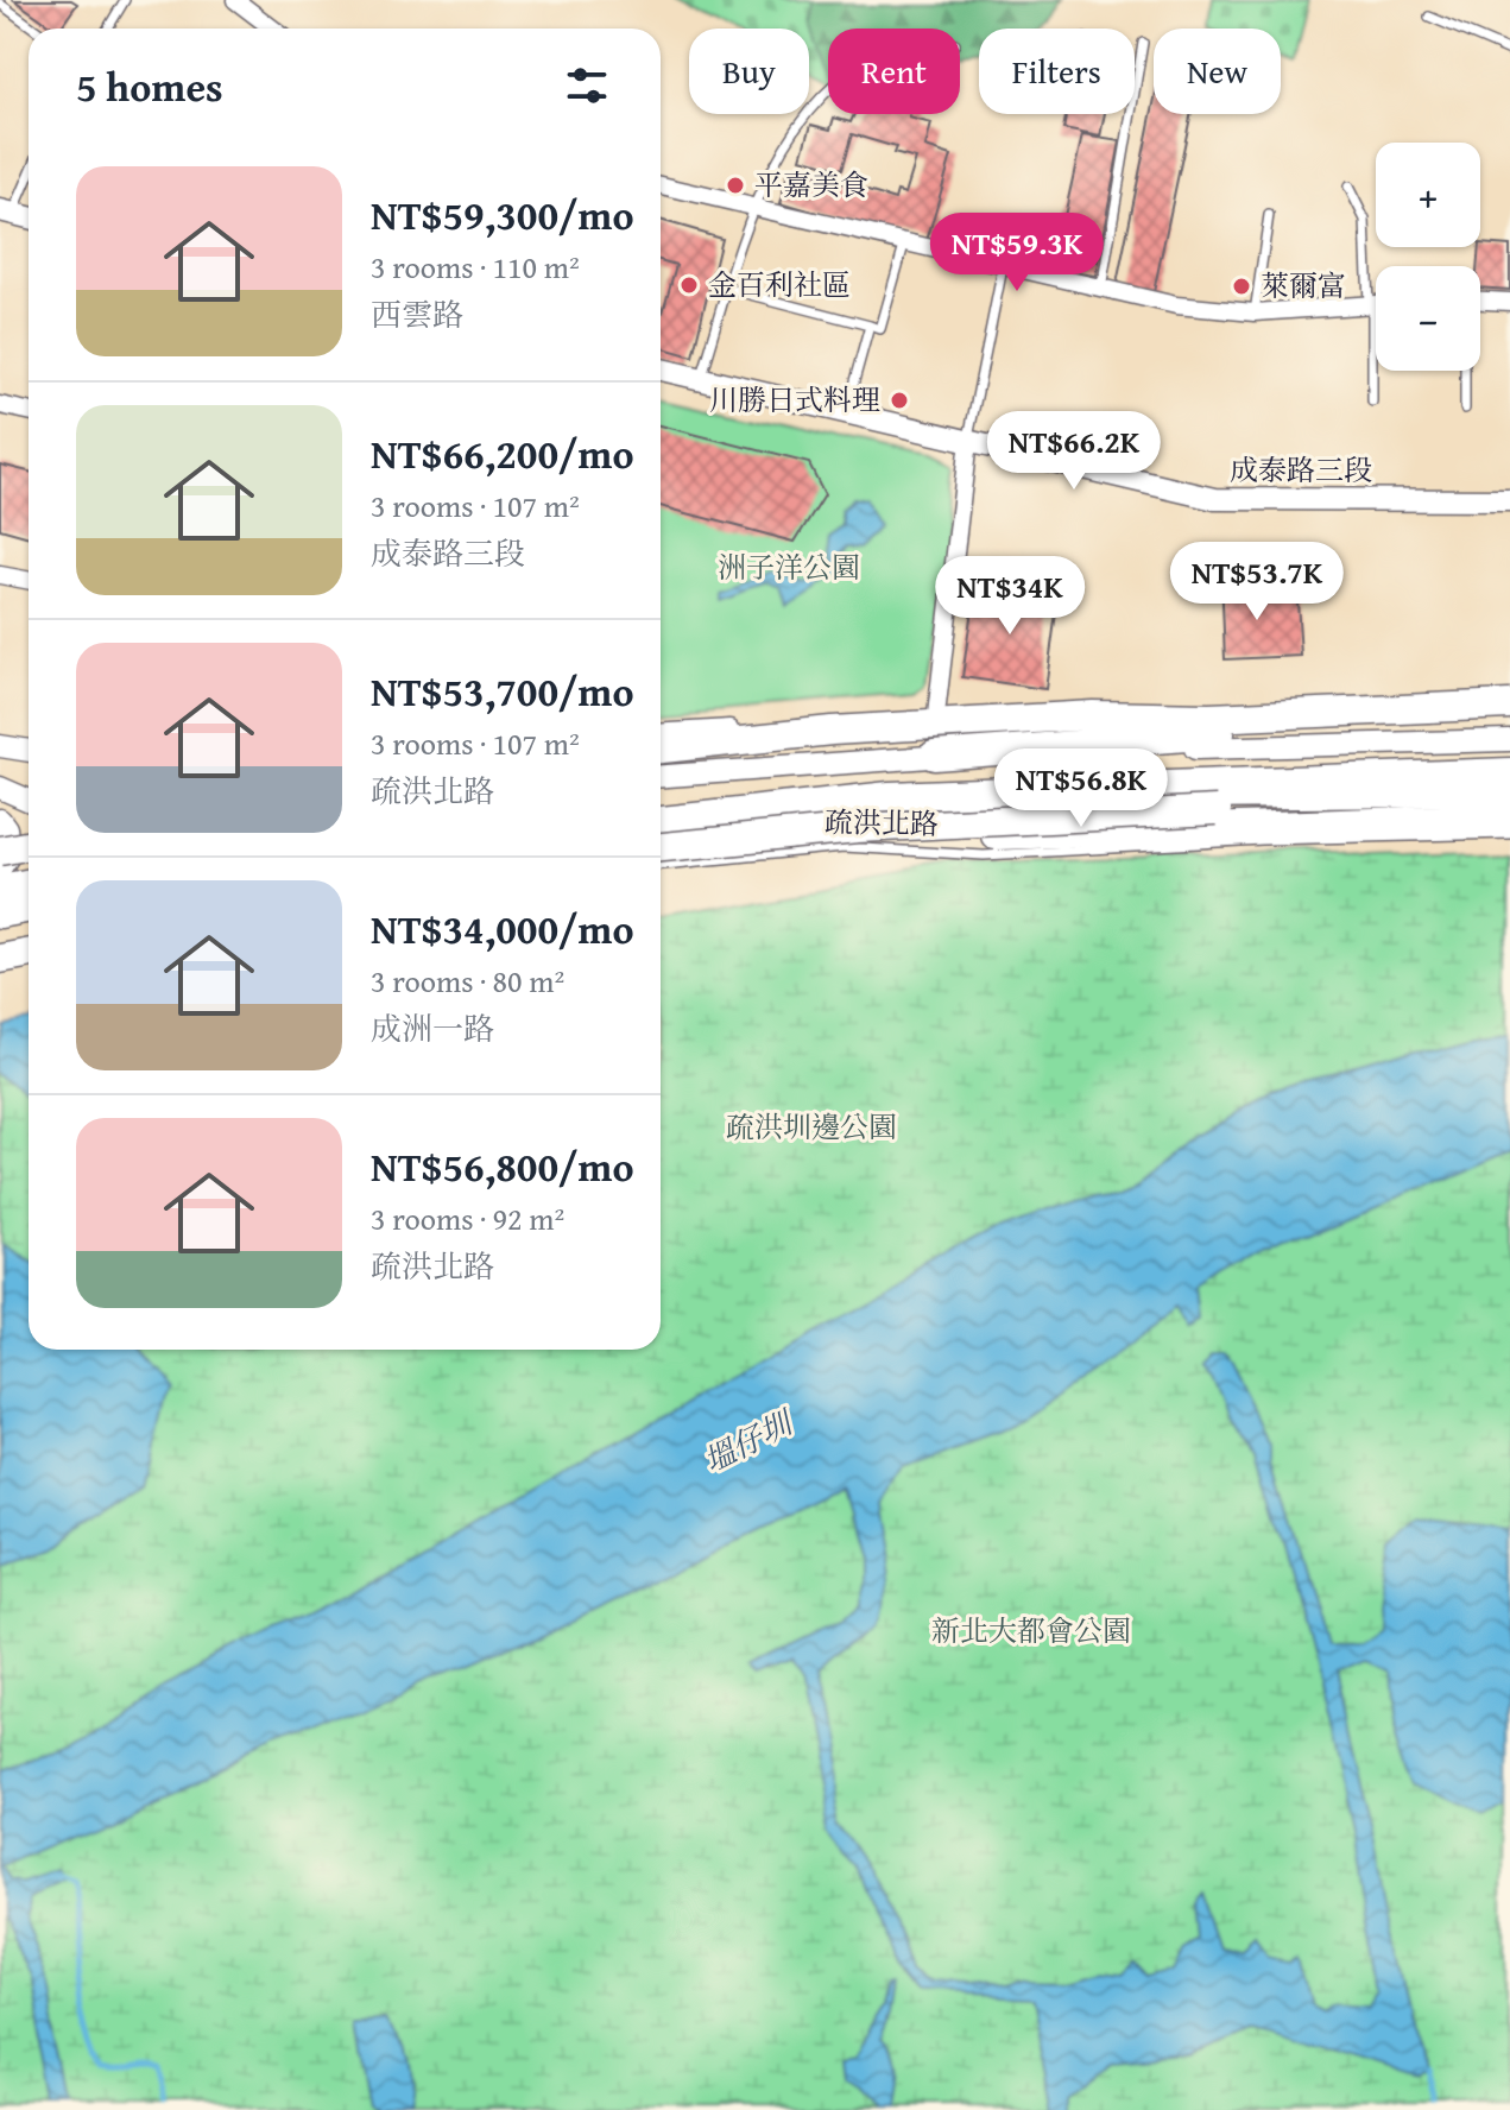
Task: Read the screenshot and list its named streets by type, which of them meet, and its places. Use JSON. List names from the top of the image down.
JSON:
{
  "streets": {
    "street": ["成泰路三段", "疏洪北路"]
  },
  "water": ["塭仔圳"],
  "parks": ["洲子洋公園", "疏洪圳邊公園", "新北大都會公園"],
  "places": [
    "平嘉美食",
    "金百利社區",
    "萊爾富",
    "川勝日式料理"
  ],
  "page": {
    "chip": [
      "Buy",
      "Rent",
      "Filters",
      "New"
    ],
    "heading": "5 homes",
    "map_buttons": ["+", "−"],
    "list": [
      {
        "name": "NT$59,300/mo",
        "note": "3 rooms · 110 m² · 西雲路"
      },
      {
        "name": "NT$66,200/mo",
        "note": "3 rooms · 107 m² · 成泰路三段"
      },
      {
        "name": "NT$53,700/mo",
        "note": "3 rooms · 107 m² · 疏洪北路"
      },
      {
        "name": "NT$34,000/mo",
        "note": "3 rooms · 80 m² · 成洲一路"
      },
      {
        "name": "NT$56,800/mo",
        "note": "3 rooms · 92 m² · 疏洪北路"
      }
    ],
    "price": [
      "NT$59.3K",
      "NT$66.2K",
      "NT$53.7K",
      "NT$34K",
      "NT$56.8K"
    ]
  }
}
